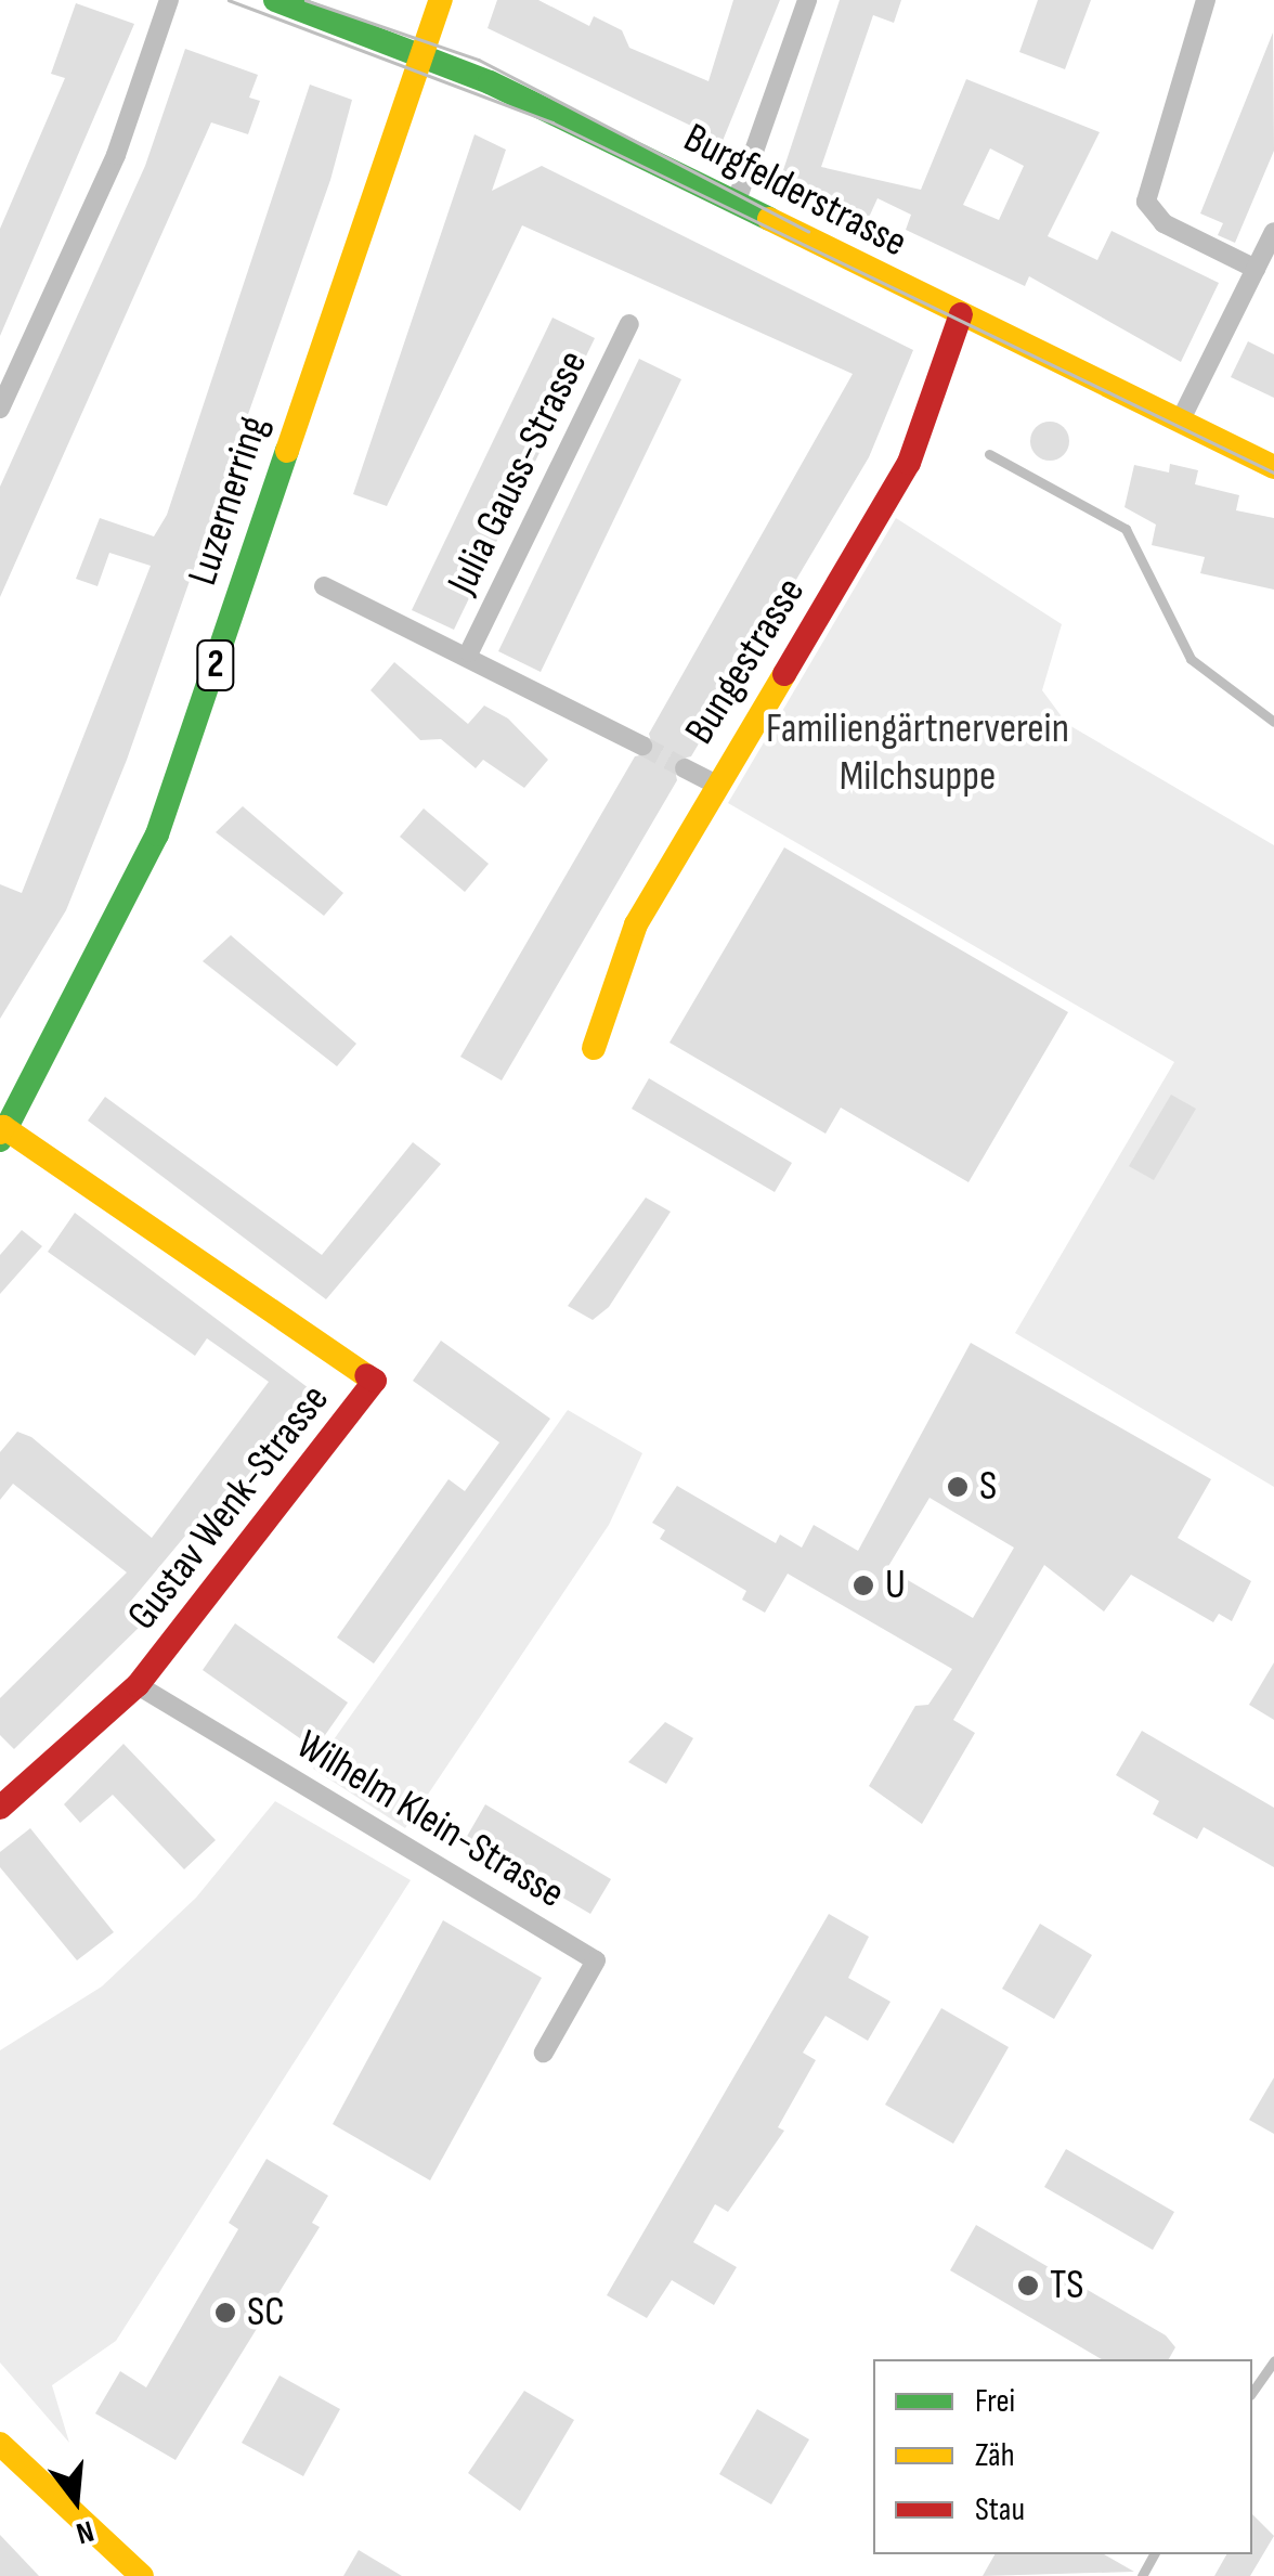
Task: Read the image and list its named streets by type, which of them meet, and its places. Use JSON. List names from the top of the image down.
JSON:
{
  "streets": {
    "main road": [
      "Burgfelderstrasse",
      "Luzernerring",
      "Bungestrasse",
      "2",
      "Gustav Wenk-Strasse"
    ],
    "street": ["Julia Gauss-Strasse", "Wilhelm Klein-Strasse"]
  },
  "crossings": [
    ["Burgfelderstrasse", "Luzernerring"],
    ["Burgfelderstrasse", "Bungestrasse"],
    ["Luzernerring", "Gustav Wenk-Strasse"],
    ["Gustav Wenk-Strasse", "Wilhelm Klein-Strasse"]
  ],
  "parks": ["Familiengärtnerverein Milchsuppe"],
  "places": [
    "S",
    "U",
    "TS",
    "SC"
  ],
  "legend": ["Frei", "Zäh", "Stau"],
  "north": "bottom"
}
